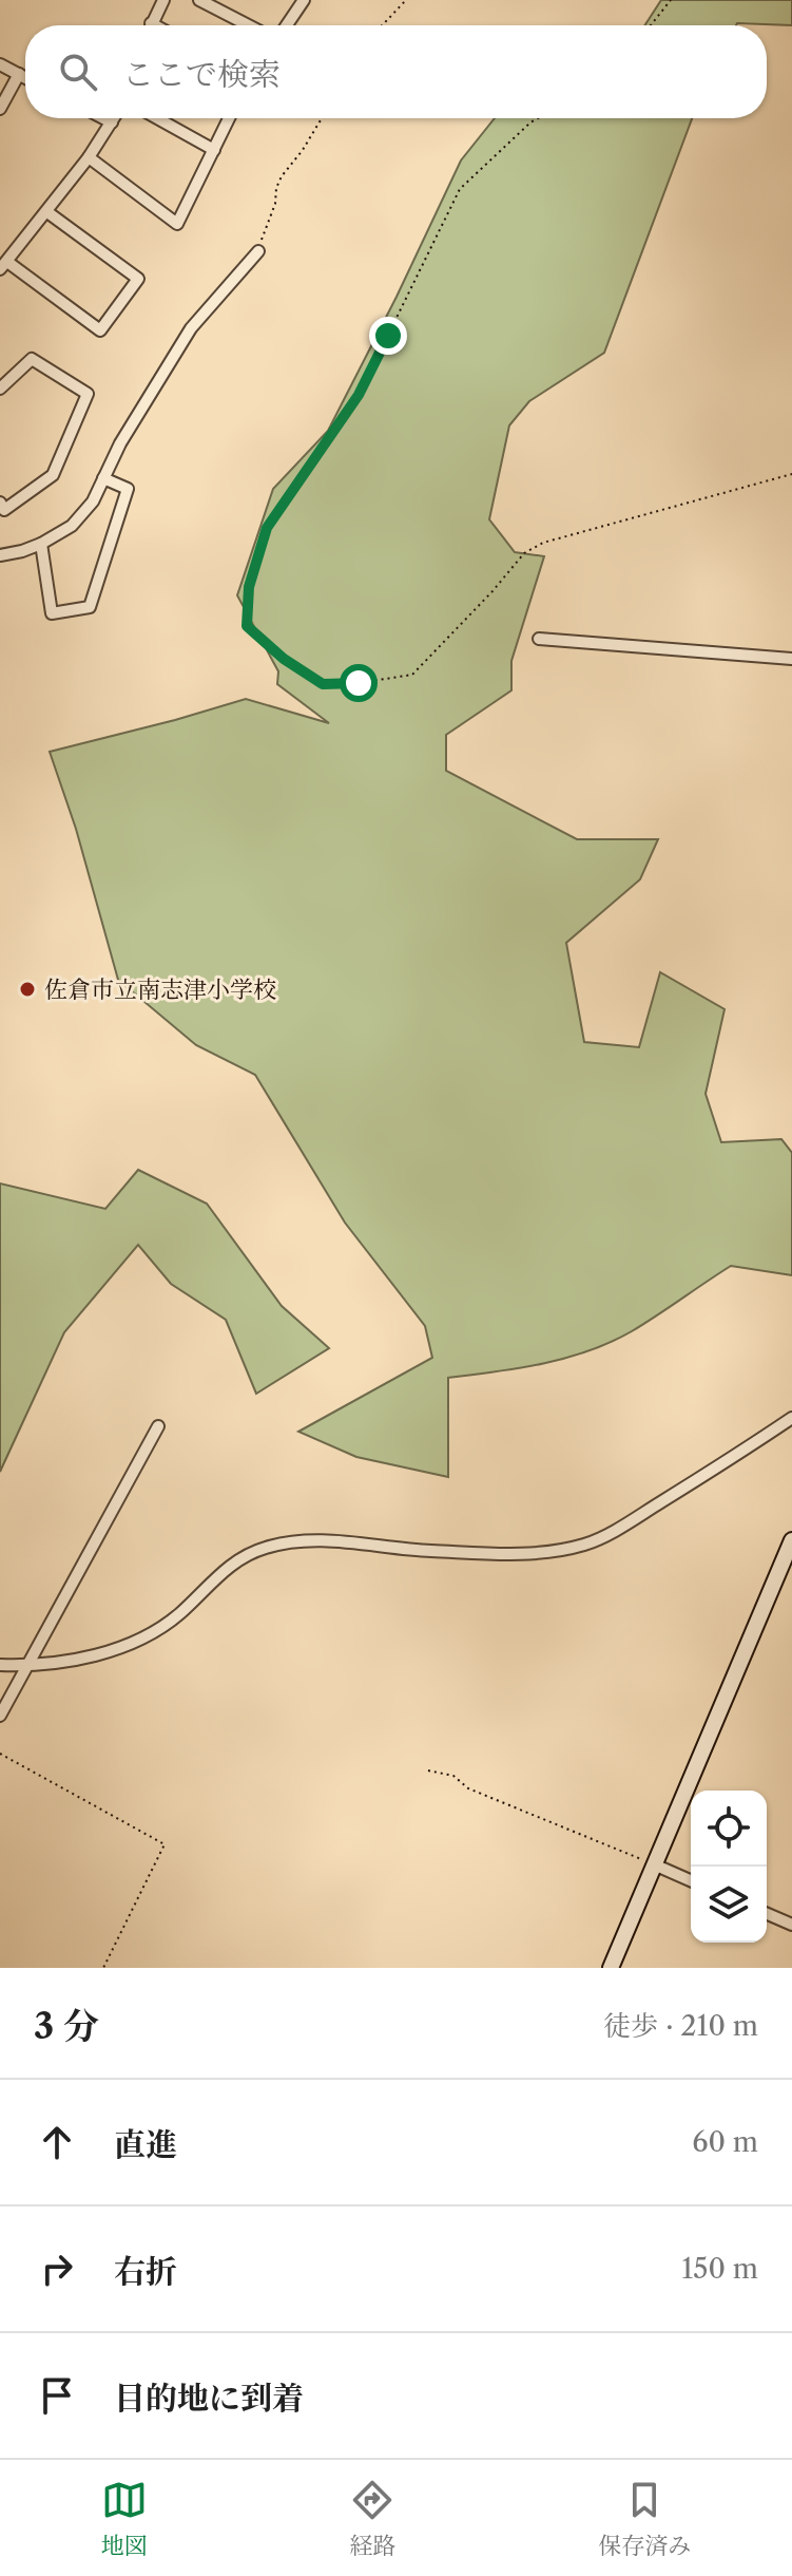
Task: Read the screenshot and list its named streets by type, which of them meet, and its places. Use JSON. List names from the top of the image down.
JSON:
{
  "places": ["佐倉市立南志津小学校"],
  "page": {
    "search": "ここで検索",
    "heading": ["3 分", "徒歩 · 210 m"],
    "list": [
      ["直進", "60 m"],
      ["右折", "150 m"],
      "目的地に到着"
    ],
    "nav": ["地図", "経路", "保存済み"]
  }
}
